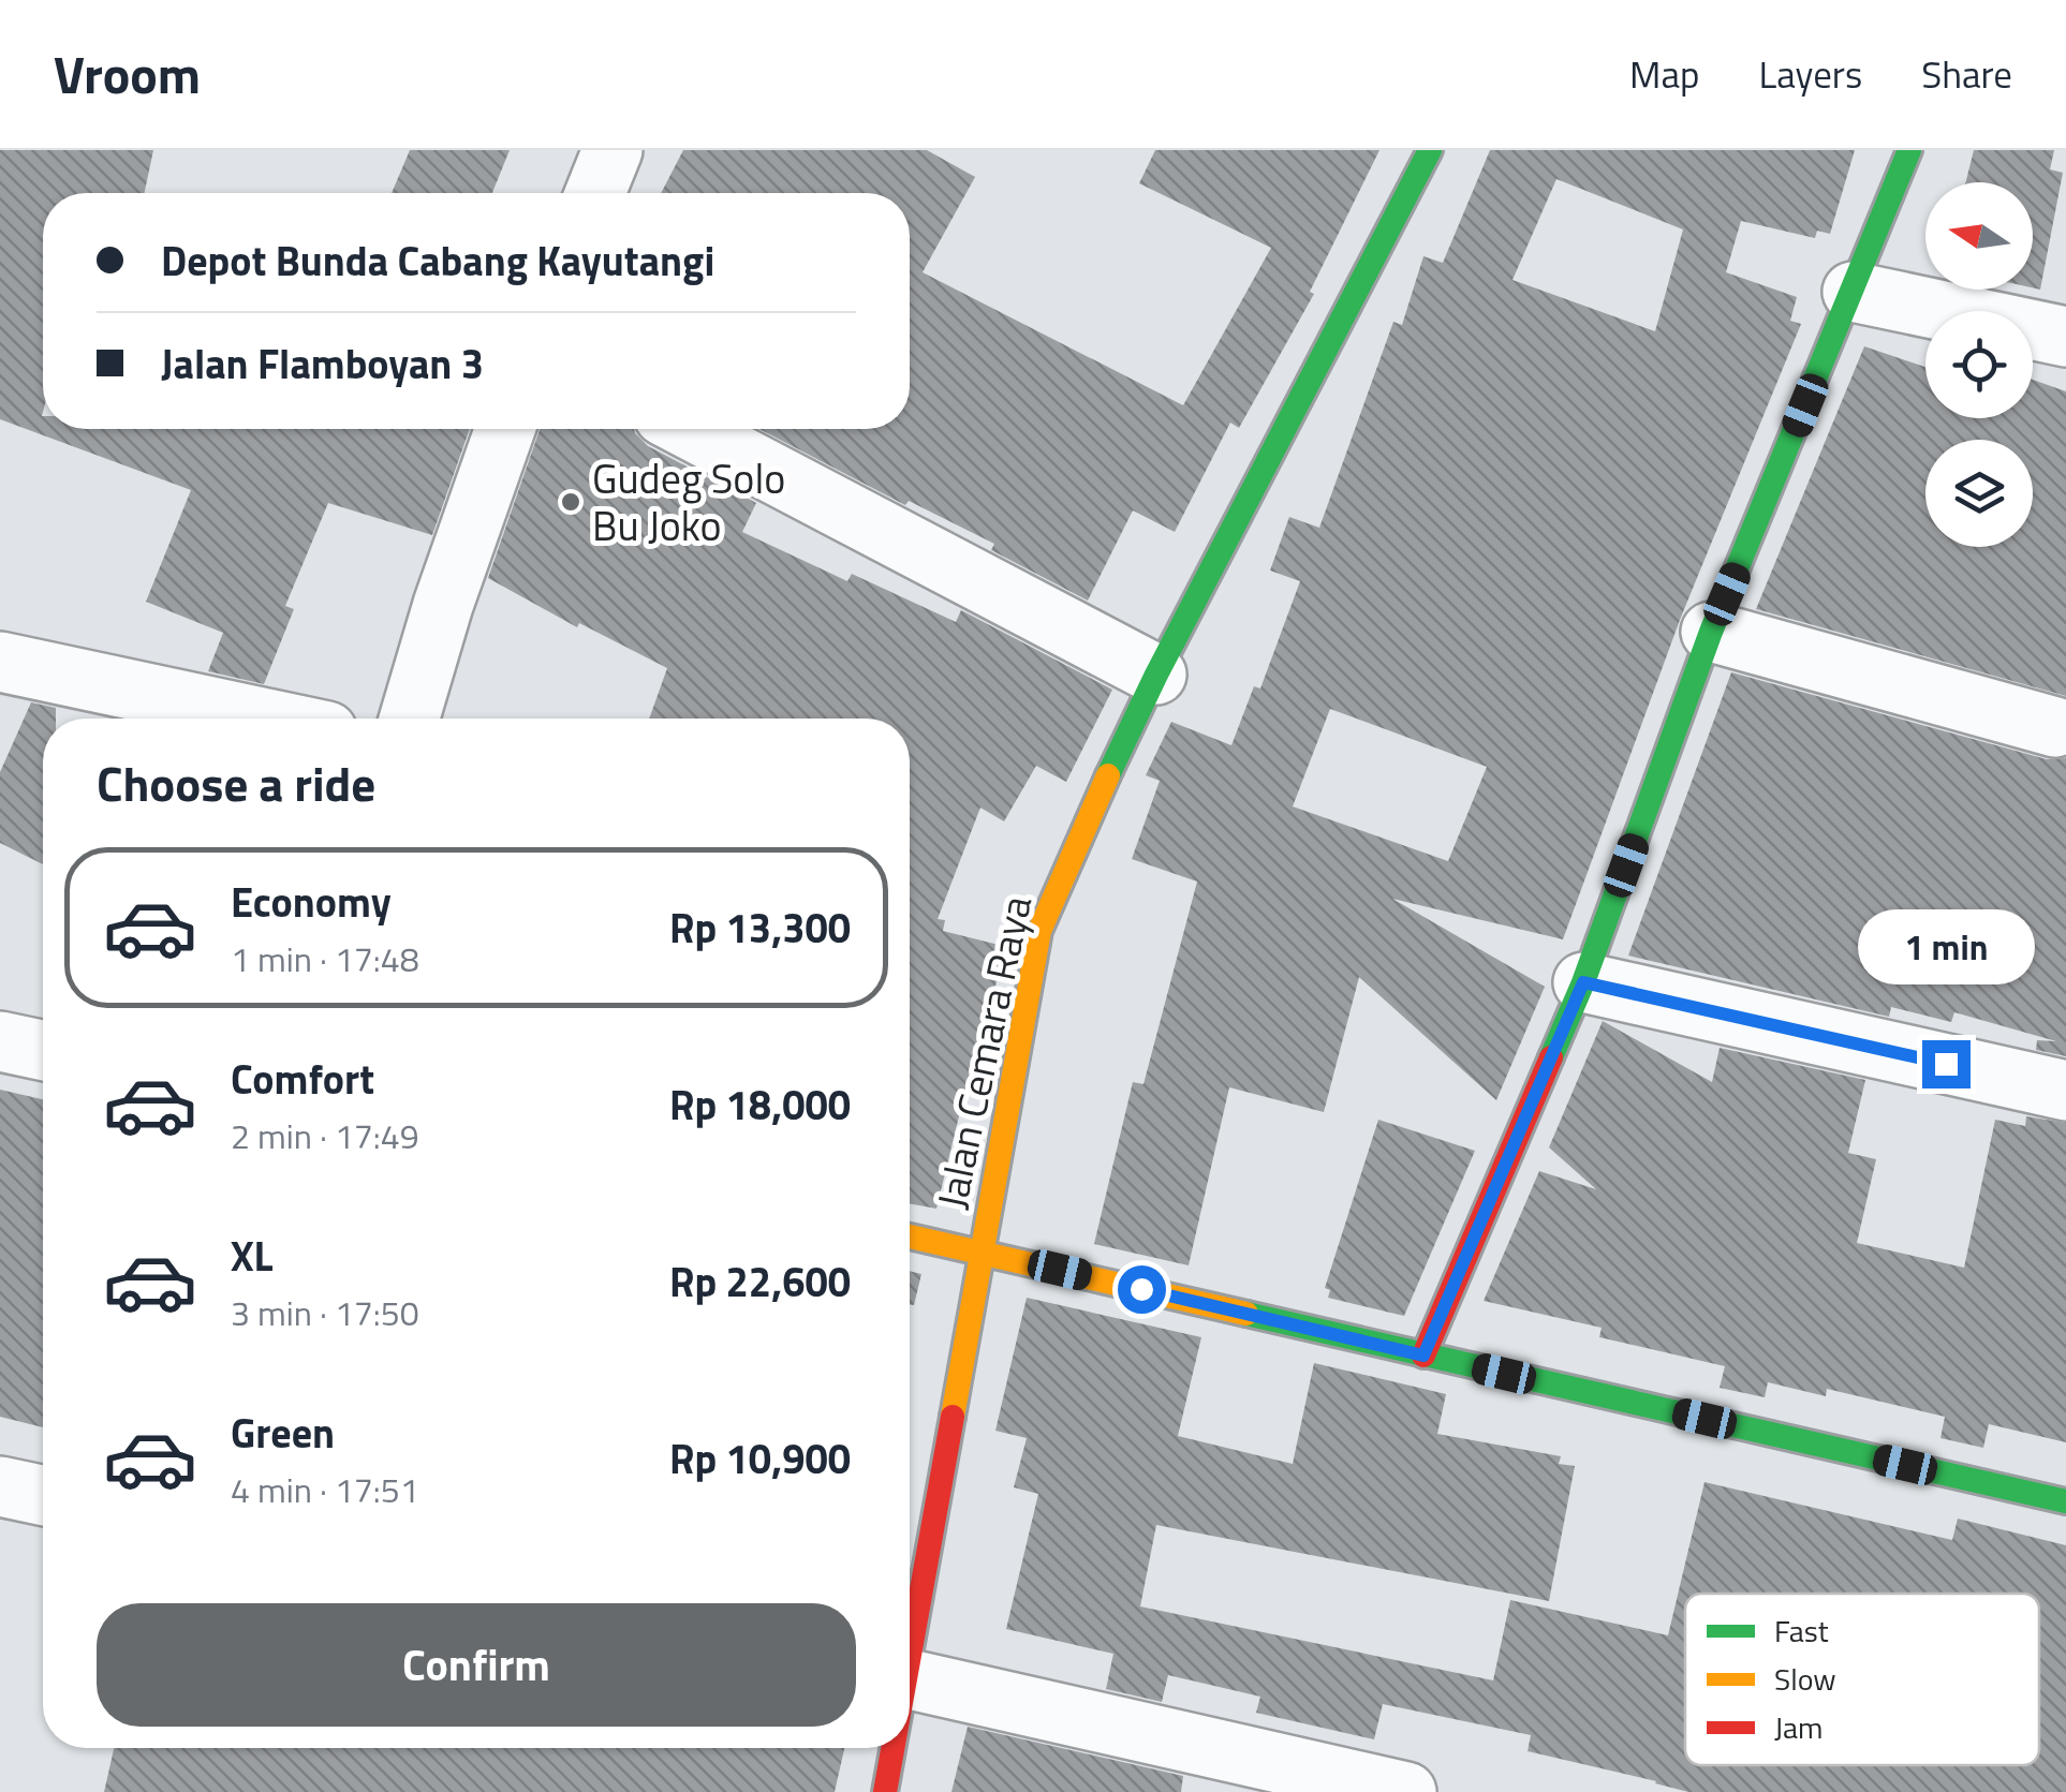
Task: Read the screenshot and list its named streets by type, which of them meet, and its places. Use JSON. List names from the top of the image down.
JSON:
{
  "streets": {
    "street": ["Jalan Cemara Raya"]
  },
  "places": ["Gudeg Solo Bu Joko"],
  "legend": ["Fast", "Slow", "Jam"],
  "north": "left",
  "page": {
    "header": "Vroom",
    "nav": ["Map", "Layers", "Share"],
    "banner": ["Depot Bunda Cabang Kayutangi", "Jalan Flamboyan 3"],
    "heading": "Choose a ride",
    "list": [
      {
        "name": "Economy",
        "note": "1 min · 17:48",
        "value": "Rp 13,300"
      },
      {
        "name": "Comfort",
        "note": "2 min · 17:49",
        "value": "Rp 18,000"
      },
      {
        "name": "XL",
        "note": "3 min · 17:50",
        "value": "Rp 22,600"
      },
      {
        "name": "Green",
        "note": "4 min · 17:51",
        "value": "Rp 10,900"
      }
    ],
    "bubble": "1 min",
    "buttons": "Confirm"
  }
}
